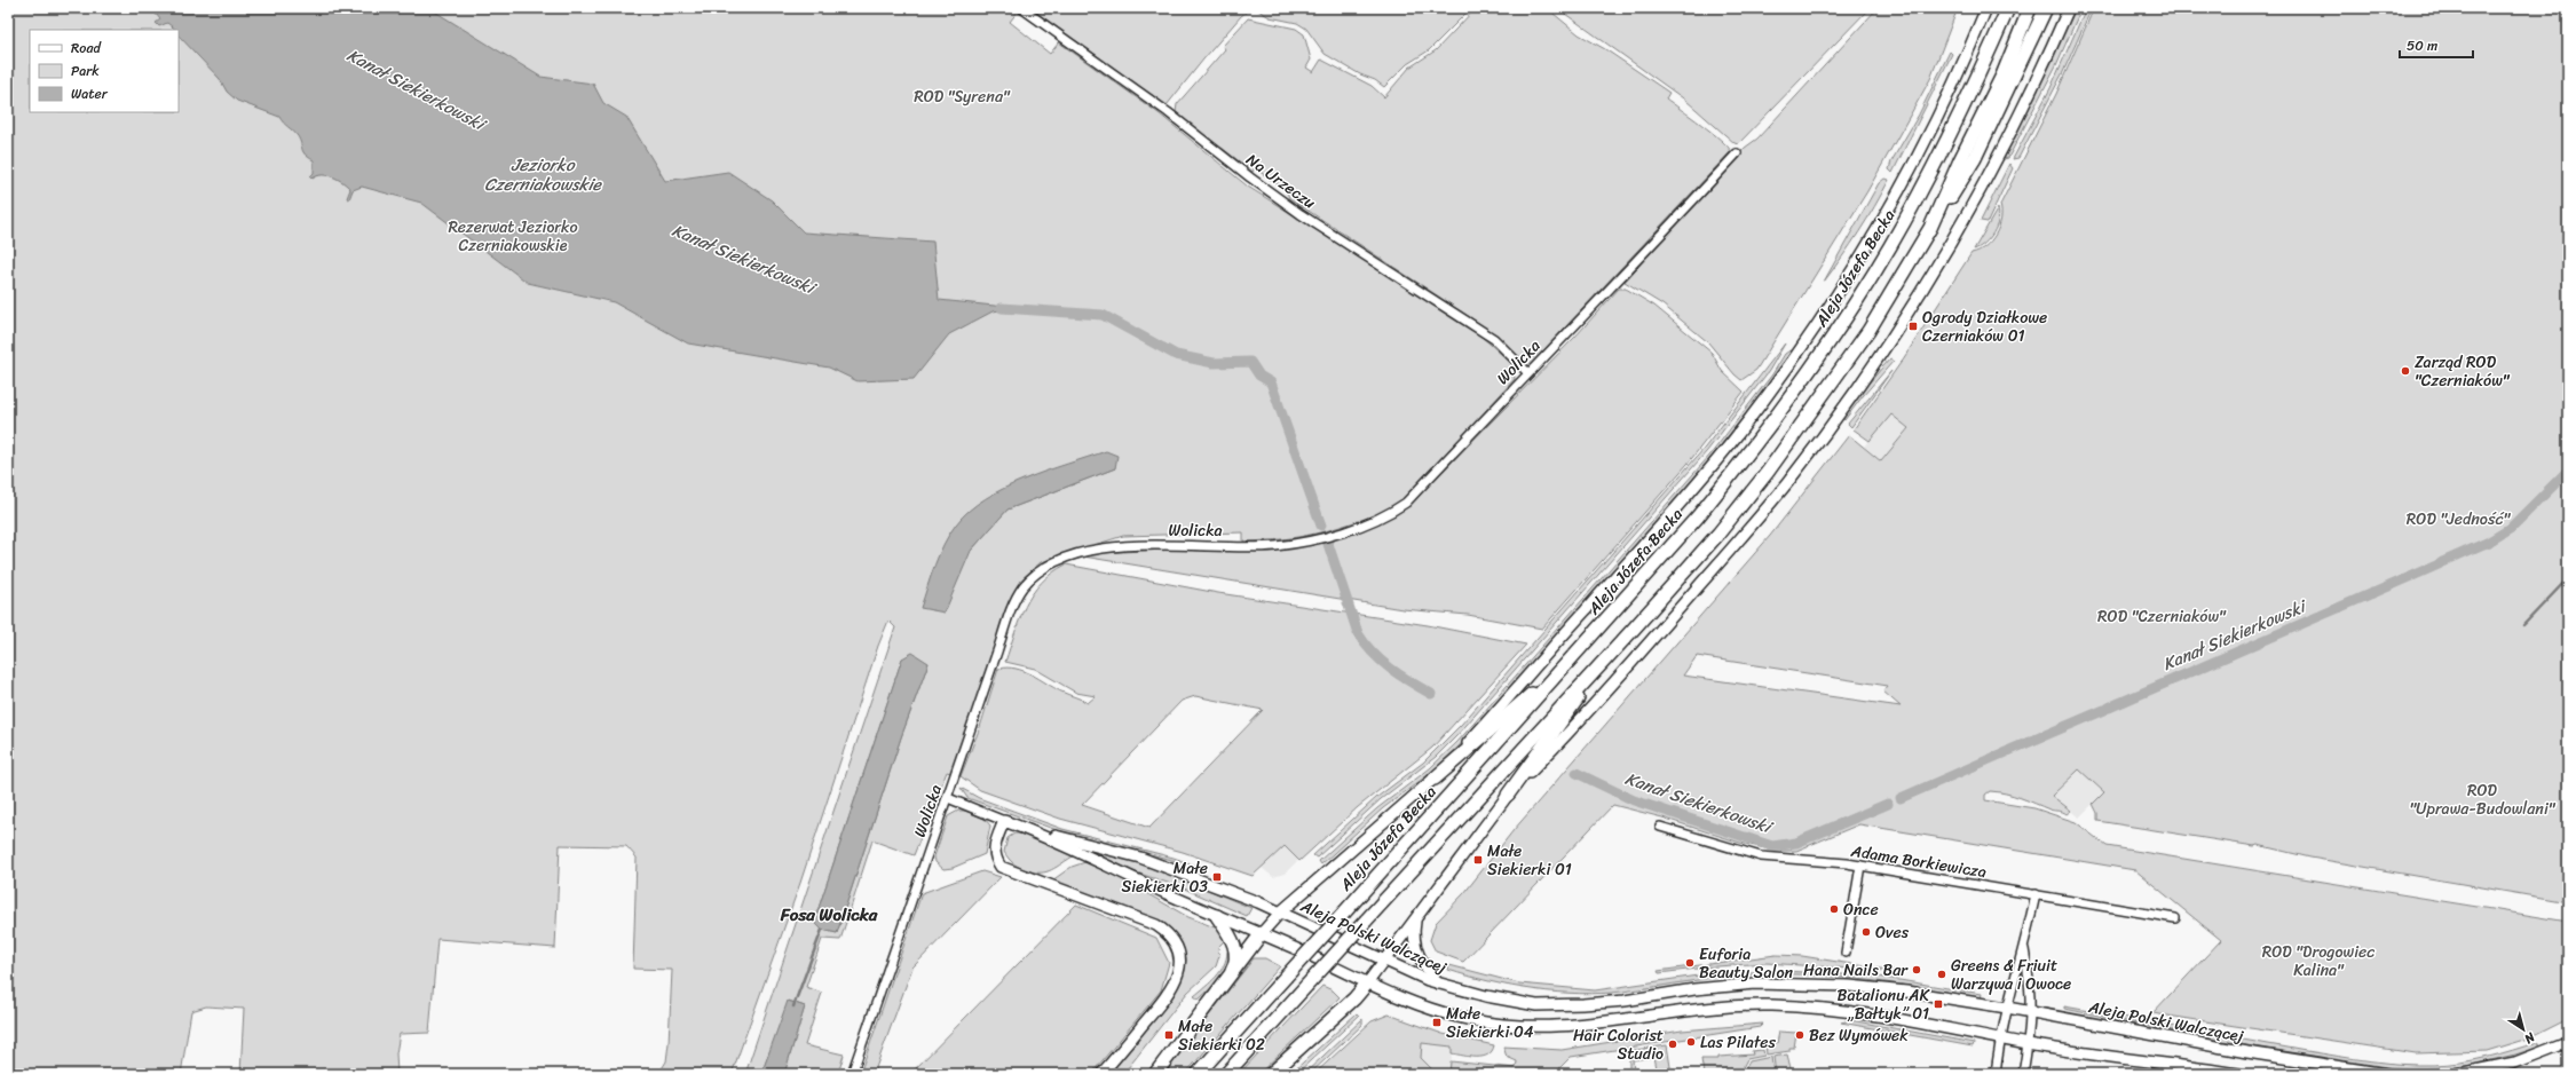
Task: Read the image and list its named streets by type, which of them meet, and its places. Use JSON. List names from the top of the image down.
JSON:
{
  "streets": {
    "main road": ["Aleja Józefa Becka", "Aleja Polski Walczącej"],
    "street": ["Na Urzeczu", "Wolicka", "Adama Borkiewicza"]
  },
  "crossings": [
    ["Na Urzeczu", "Wolicka"],
    ["Aleja Józefa Becka", "Aleja Polski Walczącej"],
    ["Wolicka", "Aleja Polski Walczącej"]
  ],
  "districts": ["Fosa Wolicka"],
  "water": ["Kanał Siekierkowski", "Jeziorko Czerniakowskie"],
  "parks": [
    "ROD \"Syrena\"",
    "Rezerwat Jeziorko Czerniakowskie",
    "ROD \"Jedność\"",
    "ROD \"Czerniaków\"",
    "ROD \"Uprawa-Budowlani\"",
    "ROD \"Drogowiec Kalina\""
  ],
  "places": {
    "transit": [
      "Ogrody Działkowe Czerniaków 01",
      "Małe Siekierki 01",
      "Małe Siekierki 03",
      "Batalionu AK „Bałtyk” 01",
      "Małe Siekierki 04",
      "Małe Siekierki 02"
    ],
    "other": [
      "Zarząd ROD \"Czerniaków\"",
      "Once",
      "Oves",
      "Euforia Beauty Salon",
      "Hana Nails Bar",
      "Greens & Friuit Warzywa i Owoce",
      "Bez Wymówek",
      "Las Pilates",
      "Hair Colorist Studio"
    ]
  },
  "legend": ["Road", "Park", "Water"],
  "scale_bar": "50 m",
  "north": "bottom right"
}
